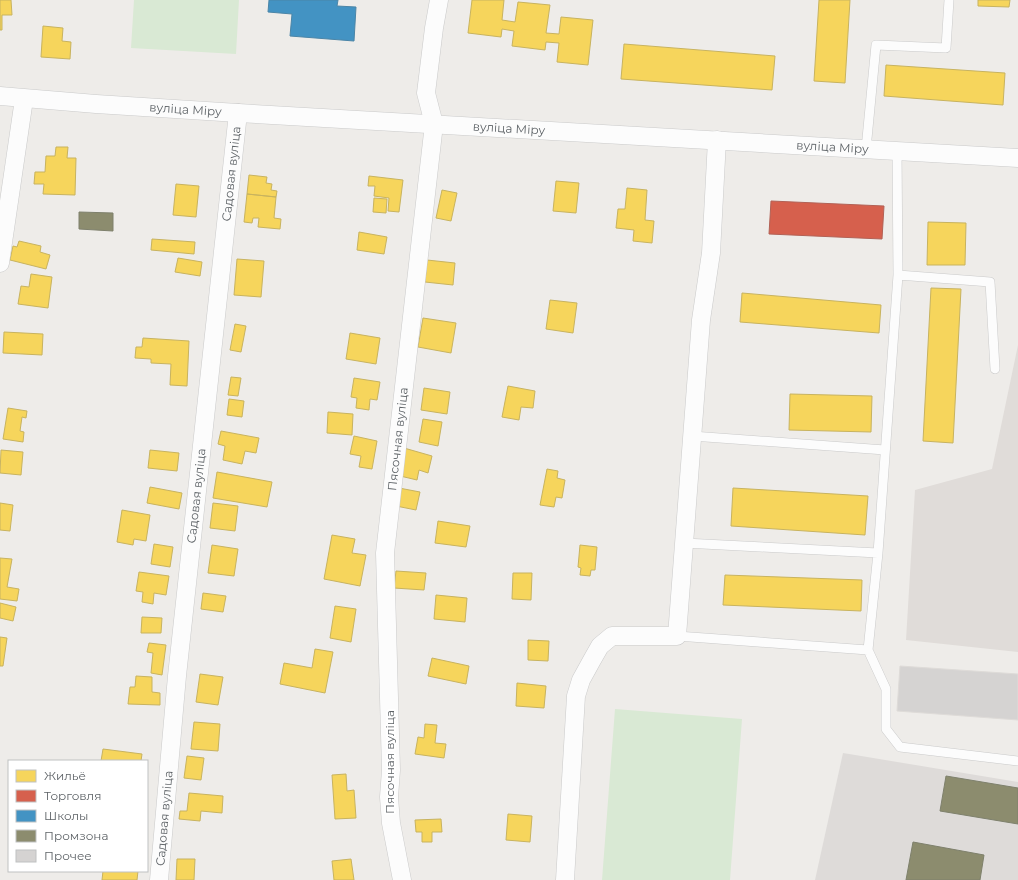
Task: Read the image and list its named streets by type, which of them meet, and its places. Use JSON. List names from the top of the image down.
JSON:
{
  "streets": {
    "street": ["вуліца Міру", "Садовая вуліца", "Пясочная вуліца"]
  },
  "crossings": [
    ["вуліца Міру", "Садовая вуліца"],
    ["вуліца Міру", "Пясочная вуліца"]
  ],
  "legend": [
    "Жильё",
    "Торговля",
    "Школы",
    "Промзона",
    "Прочее"
  ]
}
